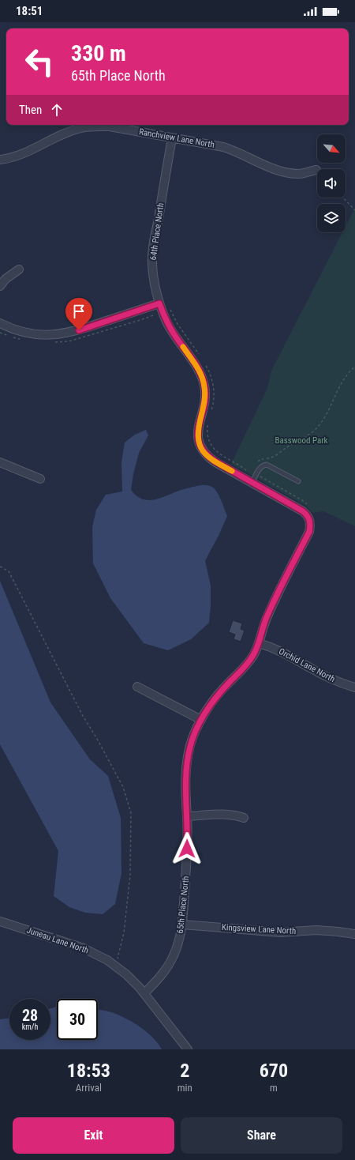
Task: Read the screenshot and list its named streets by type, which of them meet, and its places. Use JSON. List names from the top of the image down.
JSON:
{
  "streets": {
    "street": [
      "Ranchview Lane North",
      "64th Place North",
      "Orchid Lane North",
      "65th Place North",
      "Kingsview Lane North",
      "Juneau Lane North"
    ]
  },
  "crossings": [
    ["Ranchview Lane North", "64th Place North"],
    ["64th Place North", "65th Place North"],
    ["Orchid Lane North", "65th Place North"],
    ["65th Place North", "Kingsview Lane North"],
    ["65th Place North", "Juneau Lane North"]
  ],
  "parks": ["Basswood Park"],
  "north": "bottom right",
  "page": {
    "status": "18:51",
    "turn": ["330 m", "65th Place North"],
    "then": "Then",
    "speed": "28 km/h",
    "limit": "30",
    "eta": [
      "18:53",
      "Arrival",
      "2",
      "min",
      "670",
      "m"
    ],
    "buttons": ["Exit", "Share"]
  }
}
